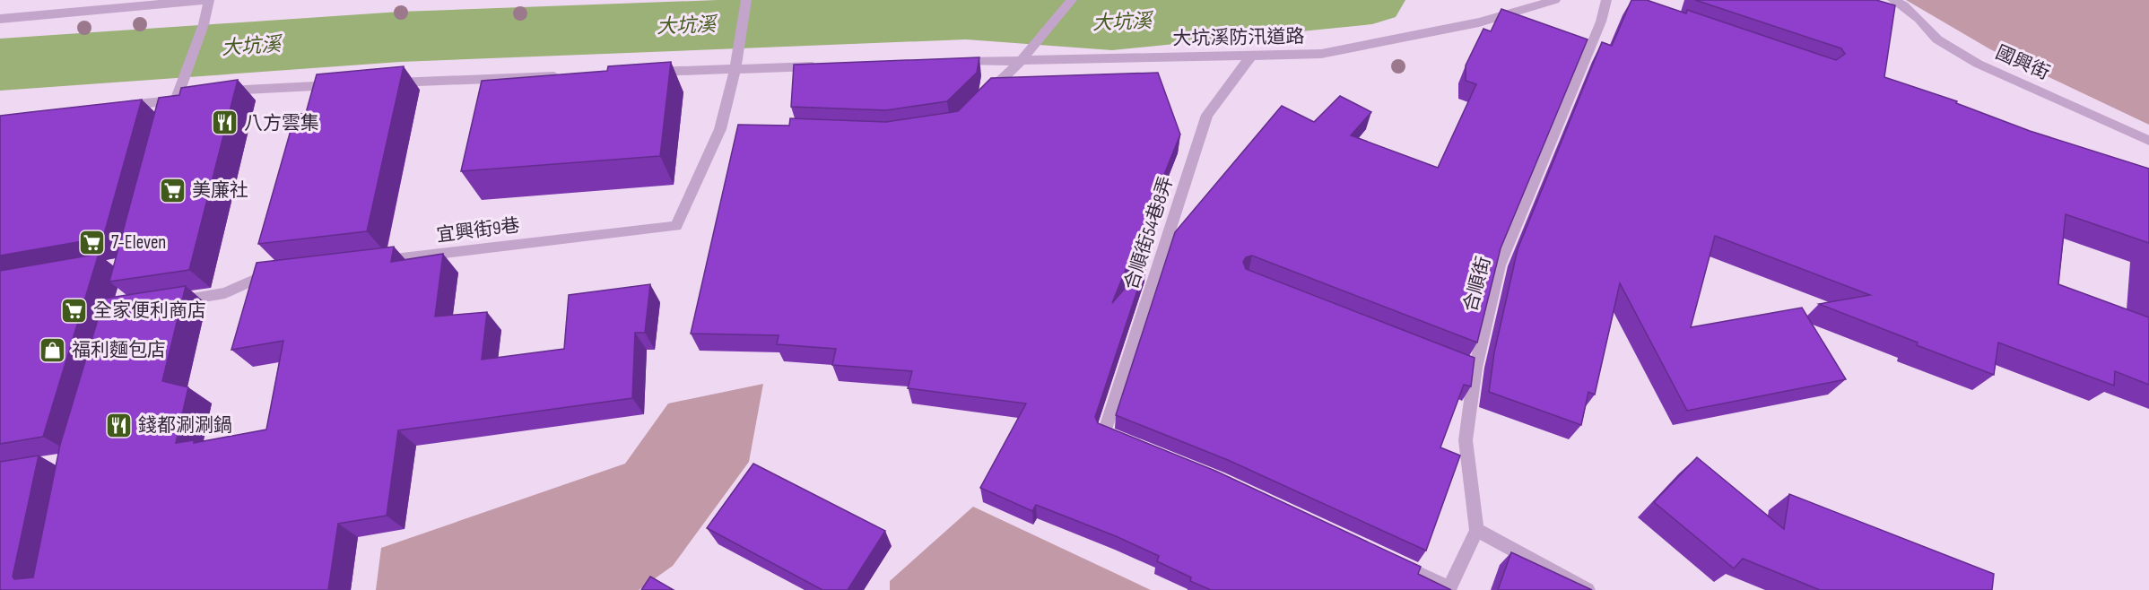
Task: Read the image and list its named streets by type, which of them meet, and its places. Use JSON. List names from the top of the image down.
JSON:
{
  "streets": {
    "street": [
      "大坑溪防汛道路",
      "國興街",
      "宜興街9巷",
      "合順街54巷8弄",
      "合順街"
    ]
  },
  "crossings": [
    ["大坑溪防汛道路", "合順街54巷8弄"]
  ],
  "water": ["大坑溪"],
  "places": {
    "restaurant": ["八方雲集", "錢都涮涮鍋"],
    "supermarket": ["美廉社", "7-Eleven", "全家便利商店"],
    "shop": ["福利麵包店"]
  }
}
